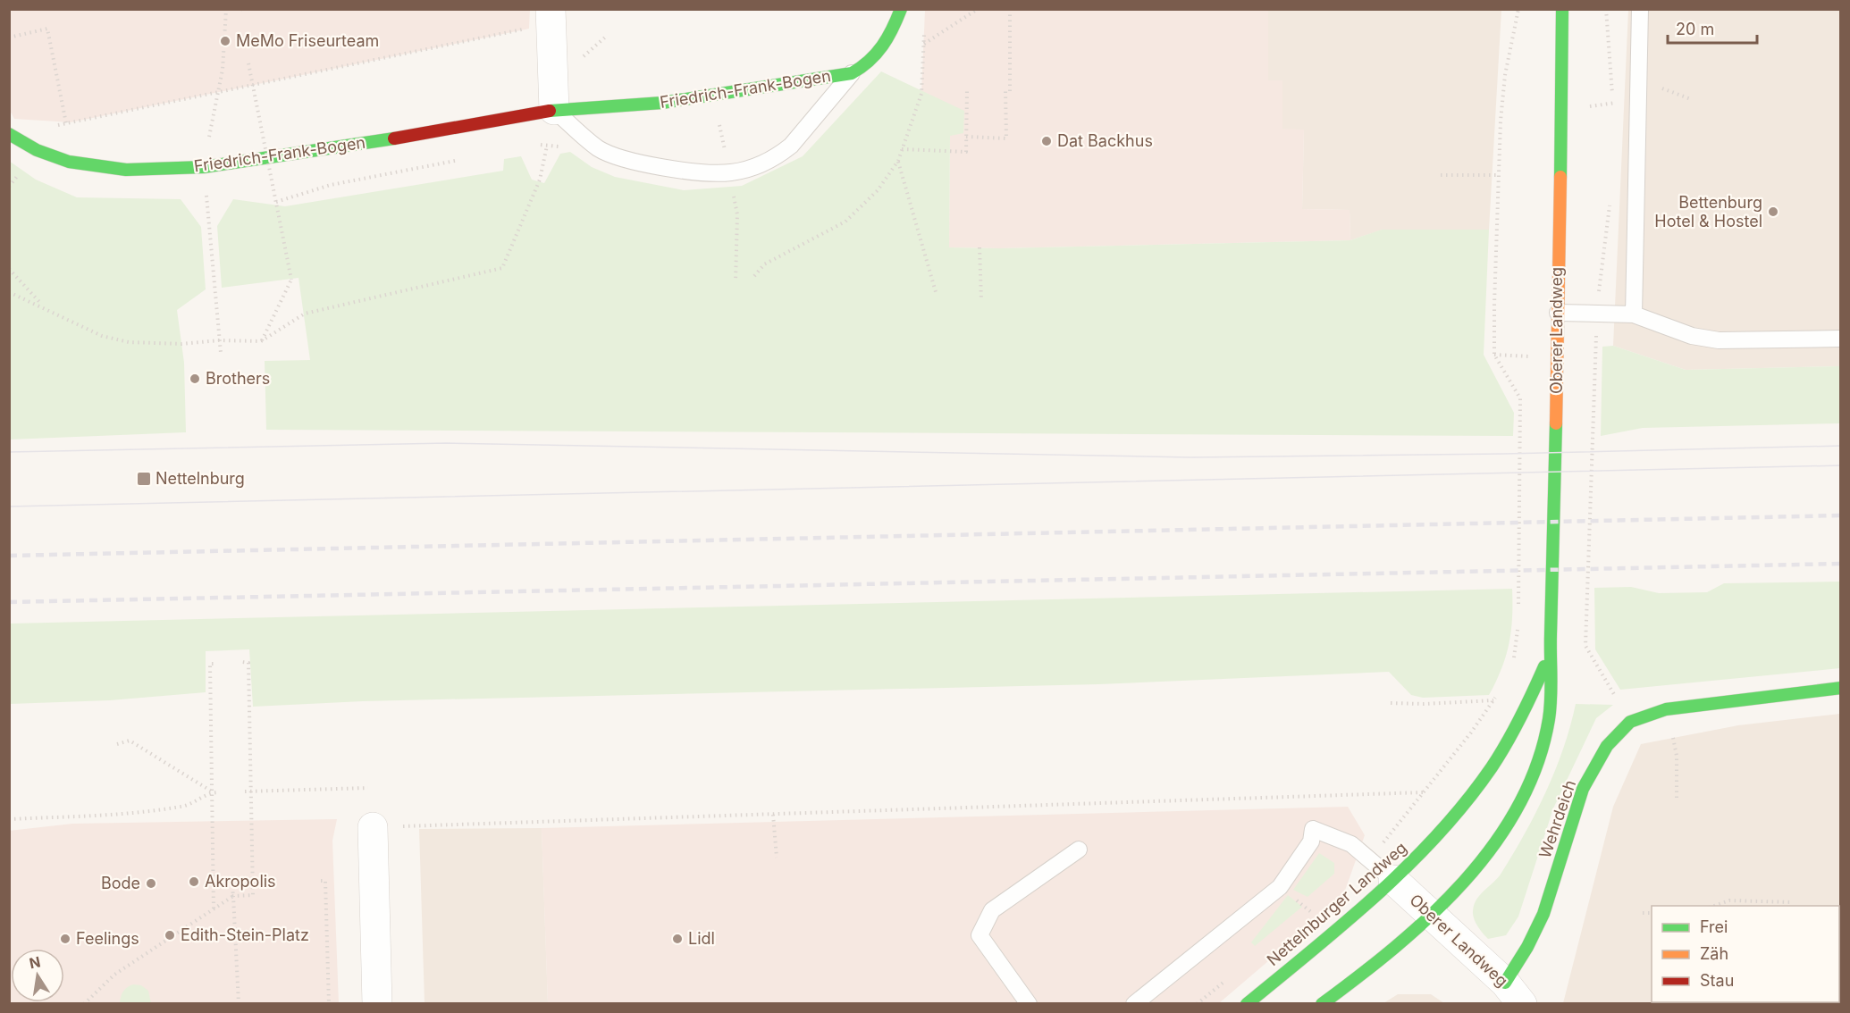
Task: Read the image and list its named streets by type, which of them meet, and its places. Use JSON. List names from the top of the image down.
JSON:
{
  "streets": {
    "main road": [
      "Friedrich-Frank-Bogen",
      "Oberer Landweg",
      "Wehrdeich",
      "Nettelnburger Landweg"
    ]
  },
  "crossings": [
    ["Oberer Landweg", "Wehrdeich"],
    ["Oberer Landweg", "Nettelnburger Landweg"]
  ],
  "places": {
    "other": [
      "MeMo Friseurteam",
      "Dat Backhus",
      "Bettenburg Hotel & Hostel",
      "Brothers",
      "Akropolis",
      "Bode",
      "Edith-Stein-Platz",
      "Feelings",
      "Lidl"
    ],
    "transit": ["Nettelnburg"]
  },
  "legend": ["Frei", "Zäh", "Stau"],
  "scale_bar": "20 m",
  "north": "top"
}
